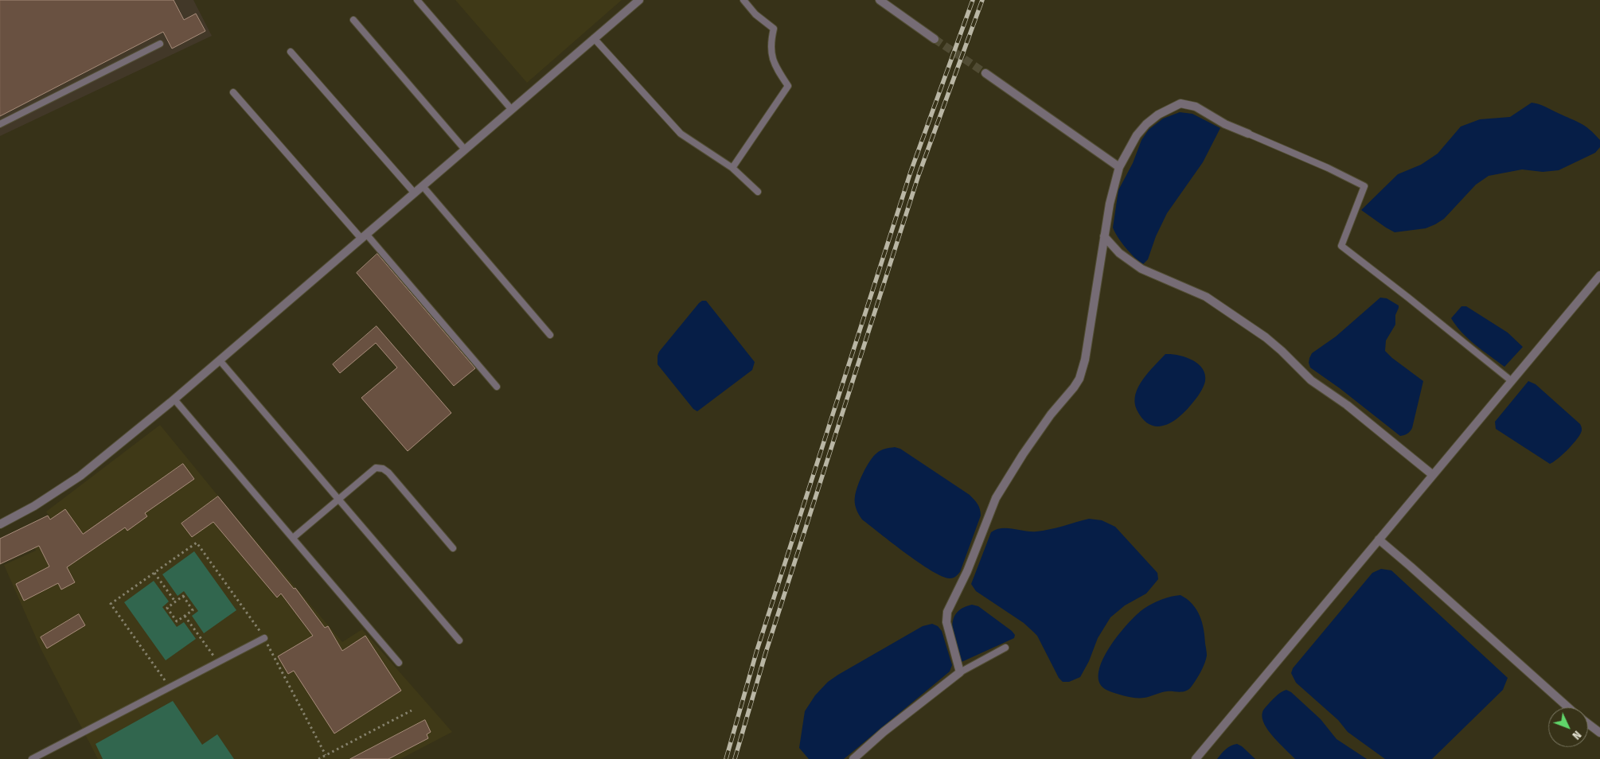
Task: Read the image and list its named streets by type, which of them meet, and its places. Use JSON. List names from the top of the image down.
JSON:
{
  "north": "bottom right"
}
